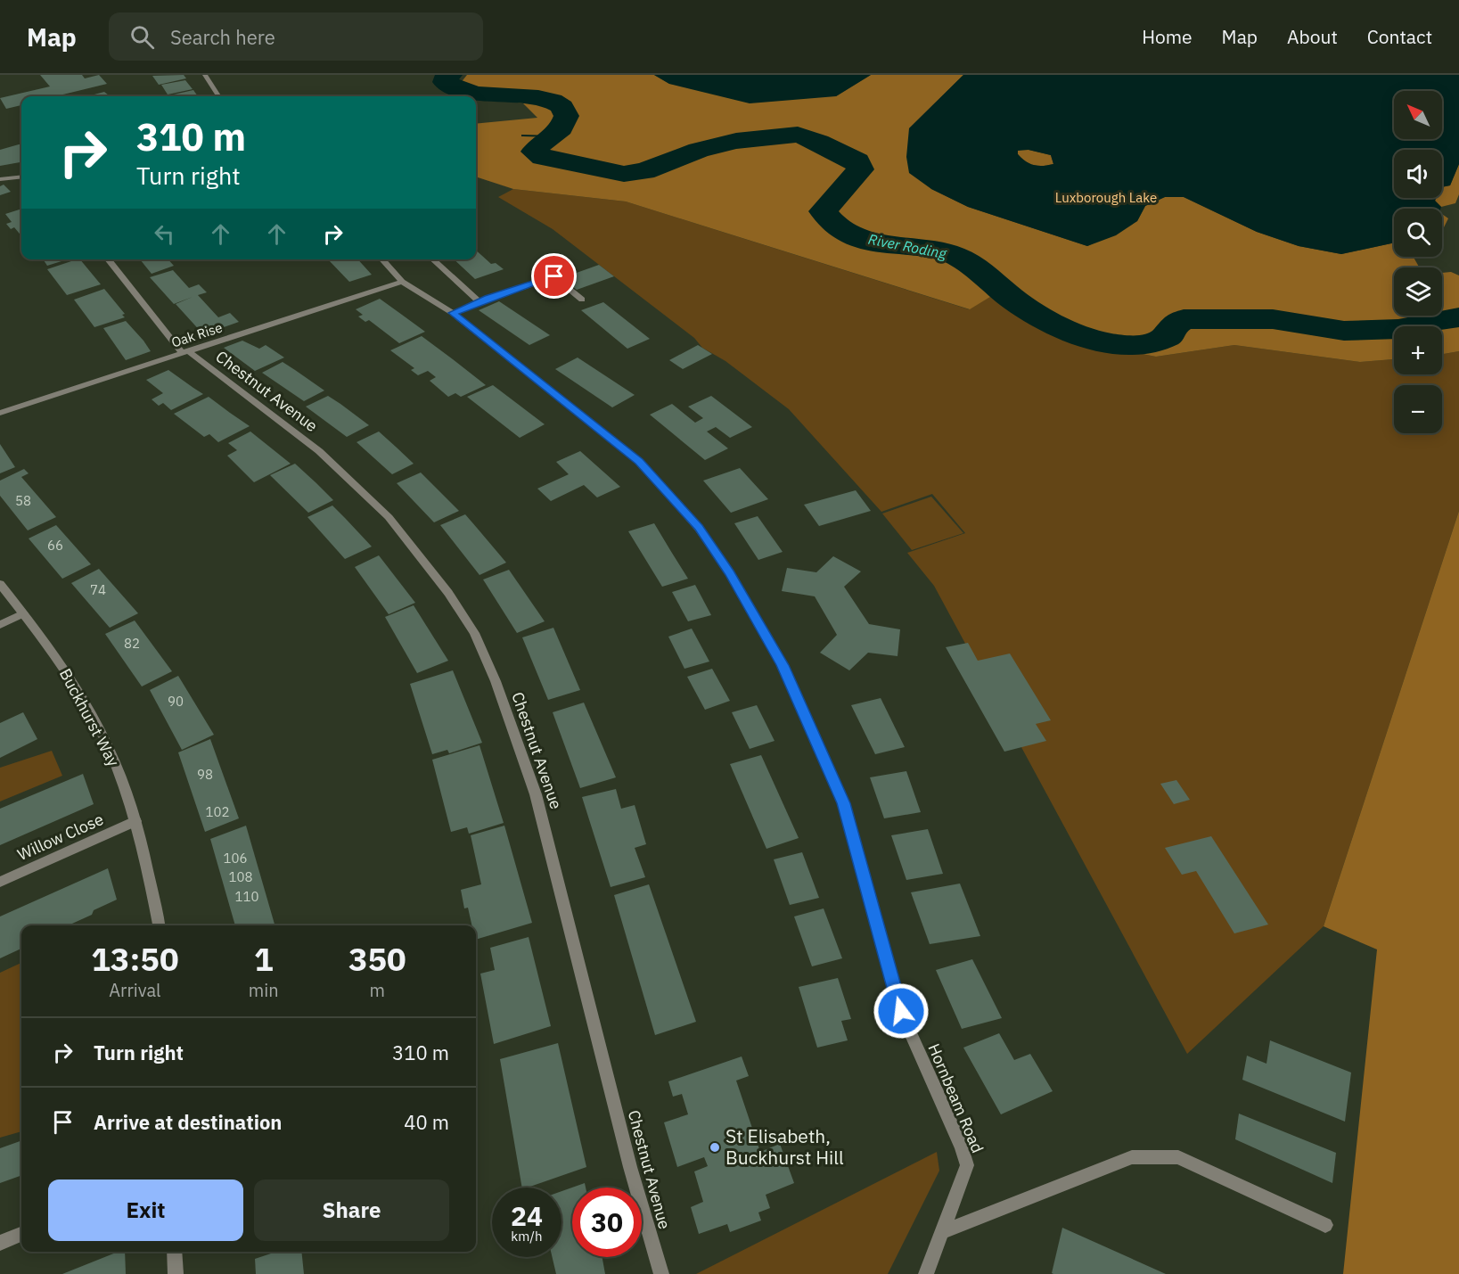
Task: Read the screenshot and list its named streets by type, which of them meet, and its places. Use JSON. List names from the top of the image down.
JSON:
{
  "streets": {
    "street": [
      "Oak Rise",
      "Chestnut Avenue",
      "Buckhurst Way",
      "Willow Close",
      "Hornbeam Road"
    ]
  },
  "crossings": [
    ["Oak Rise", "Chestnut Avenue"],
    ["Oak Rise", "Hornbeam Road"],
    ["Buckhurst Way", "Willow Close"]
  ],
  "water": ["River Roding"],
  "parks": ["Luxborough Lake"],
  "places": ["St Elisabeth, Buckhurst Hill"],
  "house_numbers": [
    "58",
    "66",
    "74",
    "82",
    "90",
    "98",
    "102",
    "106",
    "108",
    "110"
  ],
  "north": "top left",
  "page": {
    "header": "Map",
    "search": "Search here",
    "nav": [
      "Home",
      "Map",
      "About",
      "Contact"
    ],
    "map_buttons": ["+", "−"],
    "turn": ["310 m", "Turn right"],
    "eta": [
      "13:50",
      "Arrival",
      "1",
      "min",
      "350",
      "m"
    ],
    "list": [
      {
        "name": "Turn right",
        "value": "310 m"
      },
      {
        "name": "Arrive at destination",
        "value": "40 m"
      }
    ],
    "buttons": ["Exit", "Share"],
    "speed": "24 km/h",
    "limit": "30"
  }
}
